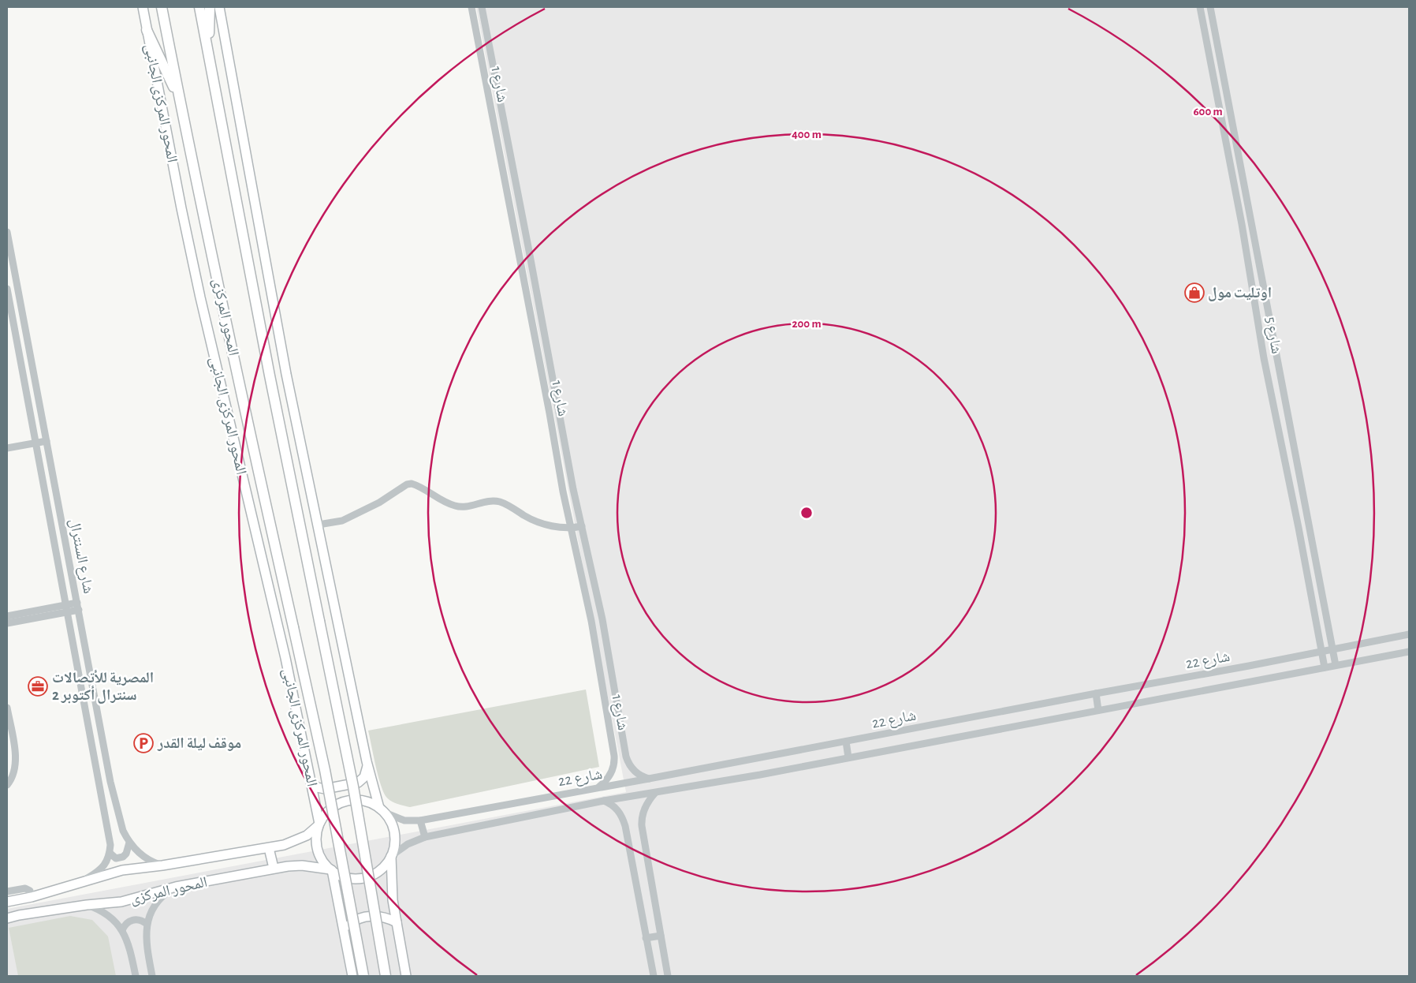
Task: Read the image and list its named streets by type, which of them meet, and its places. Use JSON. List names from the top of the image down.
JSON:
{
  "streets": {
    "highway": ["المحور المركزى"],
    "main road": ["المحور المركزى الجانبى"],
    "street": [
      "شارع 1",
      "شارع 5",
      "شارع السنترال",
      "شارع 22"
    ]
  },
  "crossings": [
    ["شارع 1", "شارع 22"],
    ["المحور المركزى الجانبى", "المحور المركزى"],
    ["المحور المركزى الجانبى", "شارع 22"],
    ["المحور المركزى", "شارع السنترال"],
    ["المحور المركزى", "شارع 22"],
    ["شارع 5", "شارع 22"]
  ],
  "places": {
    "shop": ["اوتليت مول"],
    "office": ["المصرية للأتصالات سنترال أكتوبر 2"],
    "parking": ["موقف ليلة القدر"]
  },
  "rings": ["600 m", "400 m", "200 m"]
}
